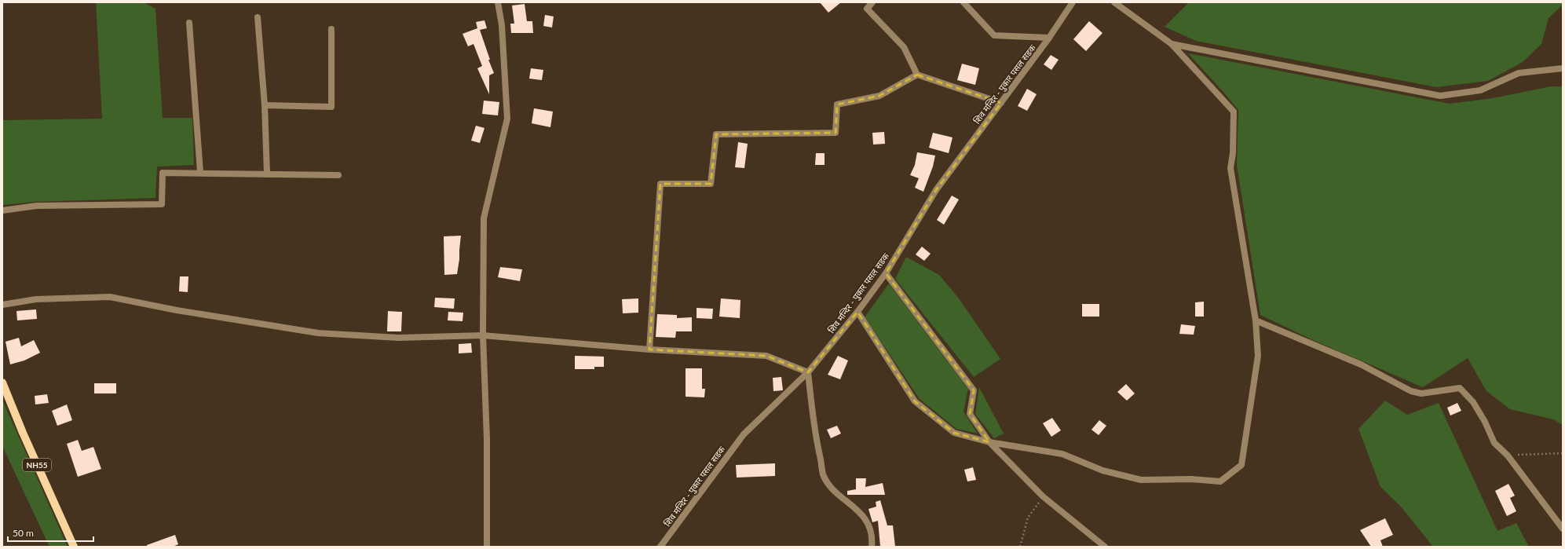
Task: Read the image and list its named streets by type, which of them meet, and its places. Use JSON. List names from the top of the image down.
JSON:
{
  "streets": {
    "main road": ["NH55"],
    "street": ["शिव मन्दिर - पुकार पसल सडक"]
  },
  "scale_bar": "50 m"
}
